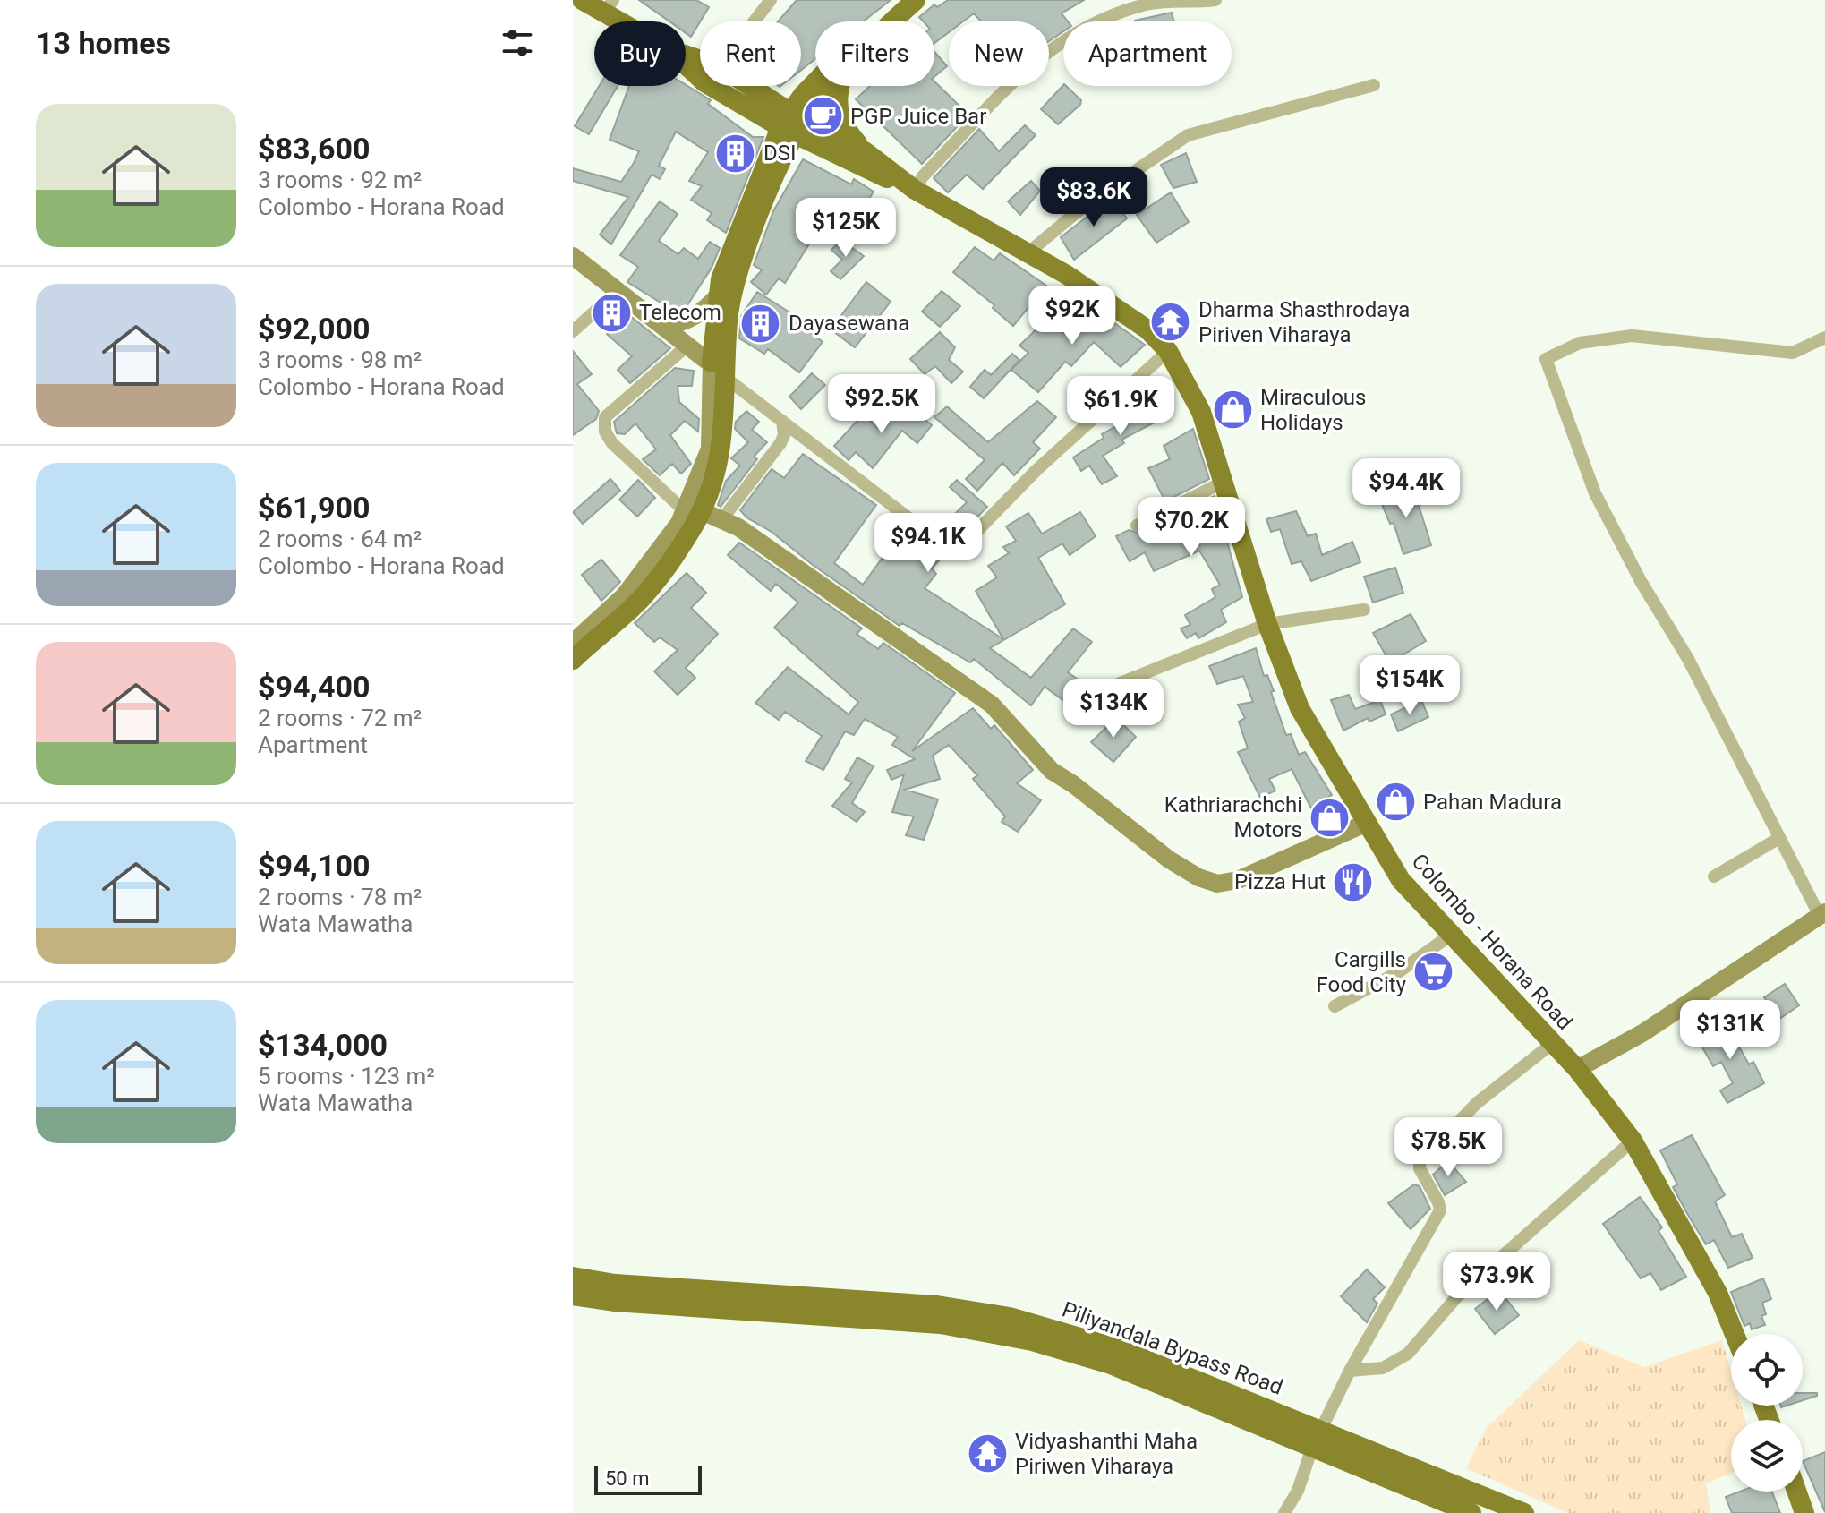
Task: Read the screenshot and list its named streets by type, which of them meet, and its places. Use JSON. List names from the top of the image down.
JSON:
{
  "streets": {
    "main road": ["Colombo - Horana Road", "Piliyandala Bypass Road"]
  },
  "places": {
    "cafe": ["PGP Juice Bar"],
    "building": ["DSI", "Telecom", "Dayasewana"],
    "temple": ["Dharma Shasthrodaya Piriven Viharaya", "Vidyashanthi Maha Piriwen Viharaya"],
    "shop": ["Miraculous Holidays", "Pahan Madura", "Kathriarachchi Motors"],
    "restaurant": ["Pizza Hut"],
    "supermarket": ["Cargills Food City"]
  },
  "scale_bar": "50 m",
  "page": {
    "heading": "13 homes",
    "chip": [
      "Buy",
      "Rent",
      "Filters",
      "New",
      "Apartment"
    ],
    "list": [
      {
        "name": "$83,600",
        "note": "3 rooms · 92 m² · Colombo - Horana Road"
      },
      {
        "name": "$92,000",
        "note": "3 rooms · 98 m² · Colombo - Horana Road"
      },
      {
        "name": "$61,900",
        "note": "2 rooms · 64 m² · Colombo - Horana Road"
      },
      {
        "name": "$94,400",
        "note": "2 rooms · 72 m² · Apartment"
      },
      {
        "name": "$94,100",
        "note": "2 rooms · 78 m² · Wata Mawatha"
      },
      {
        "name": "$134,000",
        "note": "5 rooms · 123 m² · Wata Mawatha"
      }
    ],
    "price": [
      "$83.6K",
      "$125K",
      "$92K",
      "$92.5K",
      "$61.9K",
      "$94.4K",
      "$70.2K",
      "$94.1K",
      "$154K",
      "$134K",
      "$131K",
      "$78.5K",
      "$73.9K"
    ],
    "scale": "50 m"
  }
}
